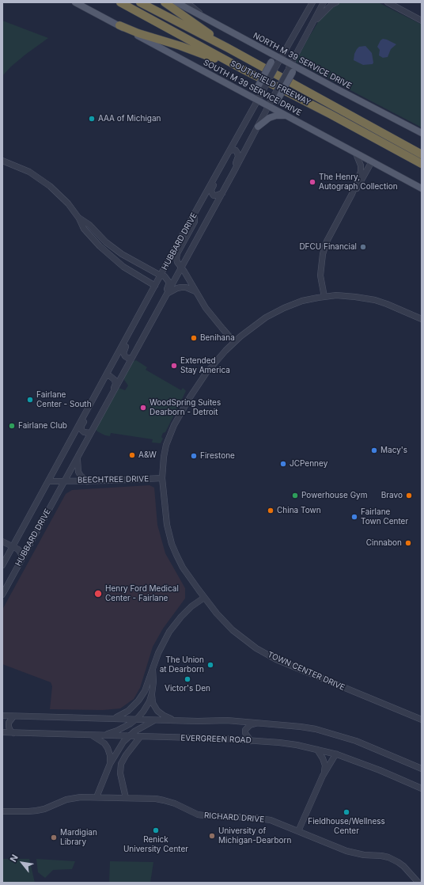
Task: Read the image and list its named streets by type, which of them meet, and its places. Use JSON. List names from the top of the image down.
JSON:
{
  "streets": {
    "highway": ["SOUTHFIELD FREEWAY"],
    "main road": ["NORTH M 39 SERVICE DRIVE", "SOUTH M 39 SERVICE DRIVE"],
    "street": [
      "HUBBARD DRIVE",
      "BEECHTREE DRIVE",
      "TOWN CENTER DRIVE",
      "EVERGREEN ROAD",
      "RICHARD DRIVE"
    ]
  },
  "crossings": [
    ["SOUTH M 39 SERVICE DRIVE", "HUBBARD DRIVE"],
    ["HUBBARD DRIVE", "BEECHTREE DRIVE"],
    ["BEECHTREE DRIVE", "TOWN CENTER DRIVE"]
  ],
  "places": [
    "AAA of Michigan",
    "The Henry, Autograph Collection",
    "DFCU Financial",
    "Benihana",
    "Extended Stay America",
    "Fairlane Center - South",
    "WoodSpring Suites Dearborn - Detroit",
    "Fairlane Club",
    "Macy's",
    "A&W",
    "Firestone",
    "JCPenney",
    "Powerhouse Gym",
    "Bravo",
    "China Town",
    "Fairlane Town Center",
    "Cinnabon",
    "Henry Ford Medical Center - Fairlane",
    "The Union at Dearborn",
    "Victor's Den",
    "Fieldhouse/Wellness Center",
    "Renick University Center",
    "University of Michigan-Dearborn",
    "Mardigian Library"
  ],
  "north": "top left"
}
